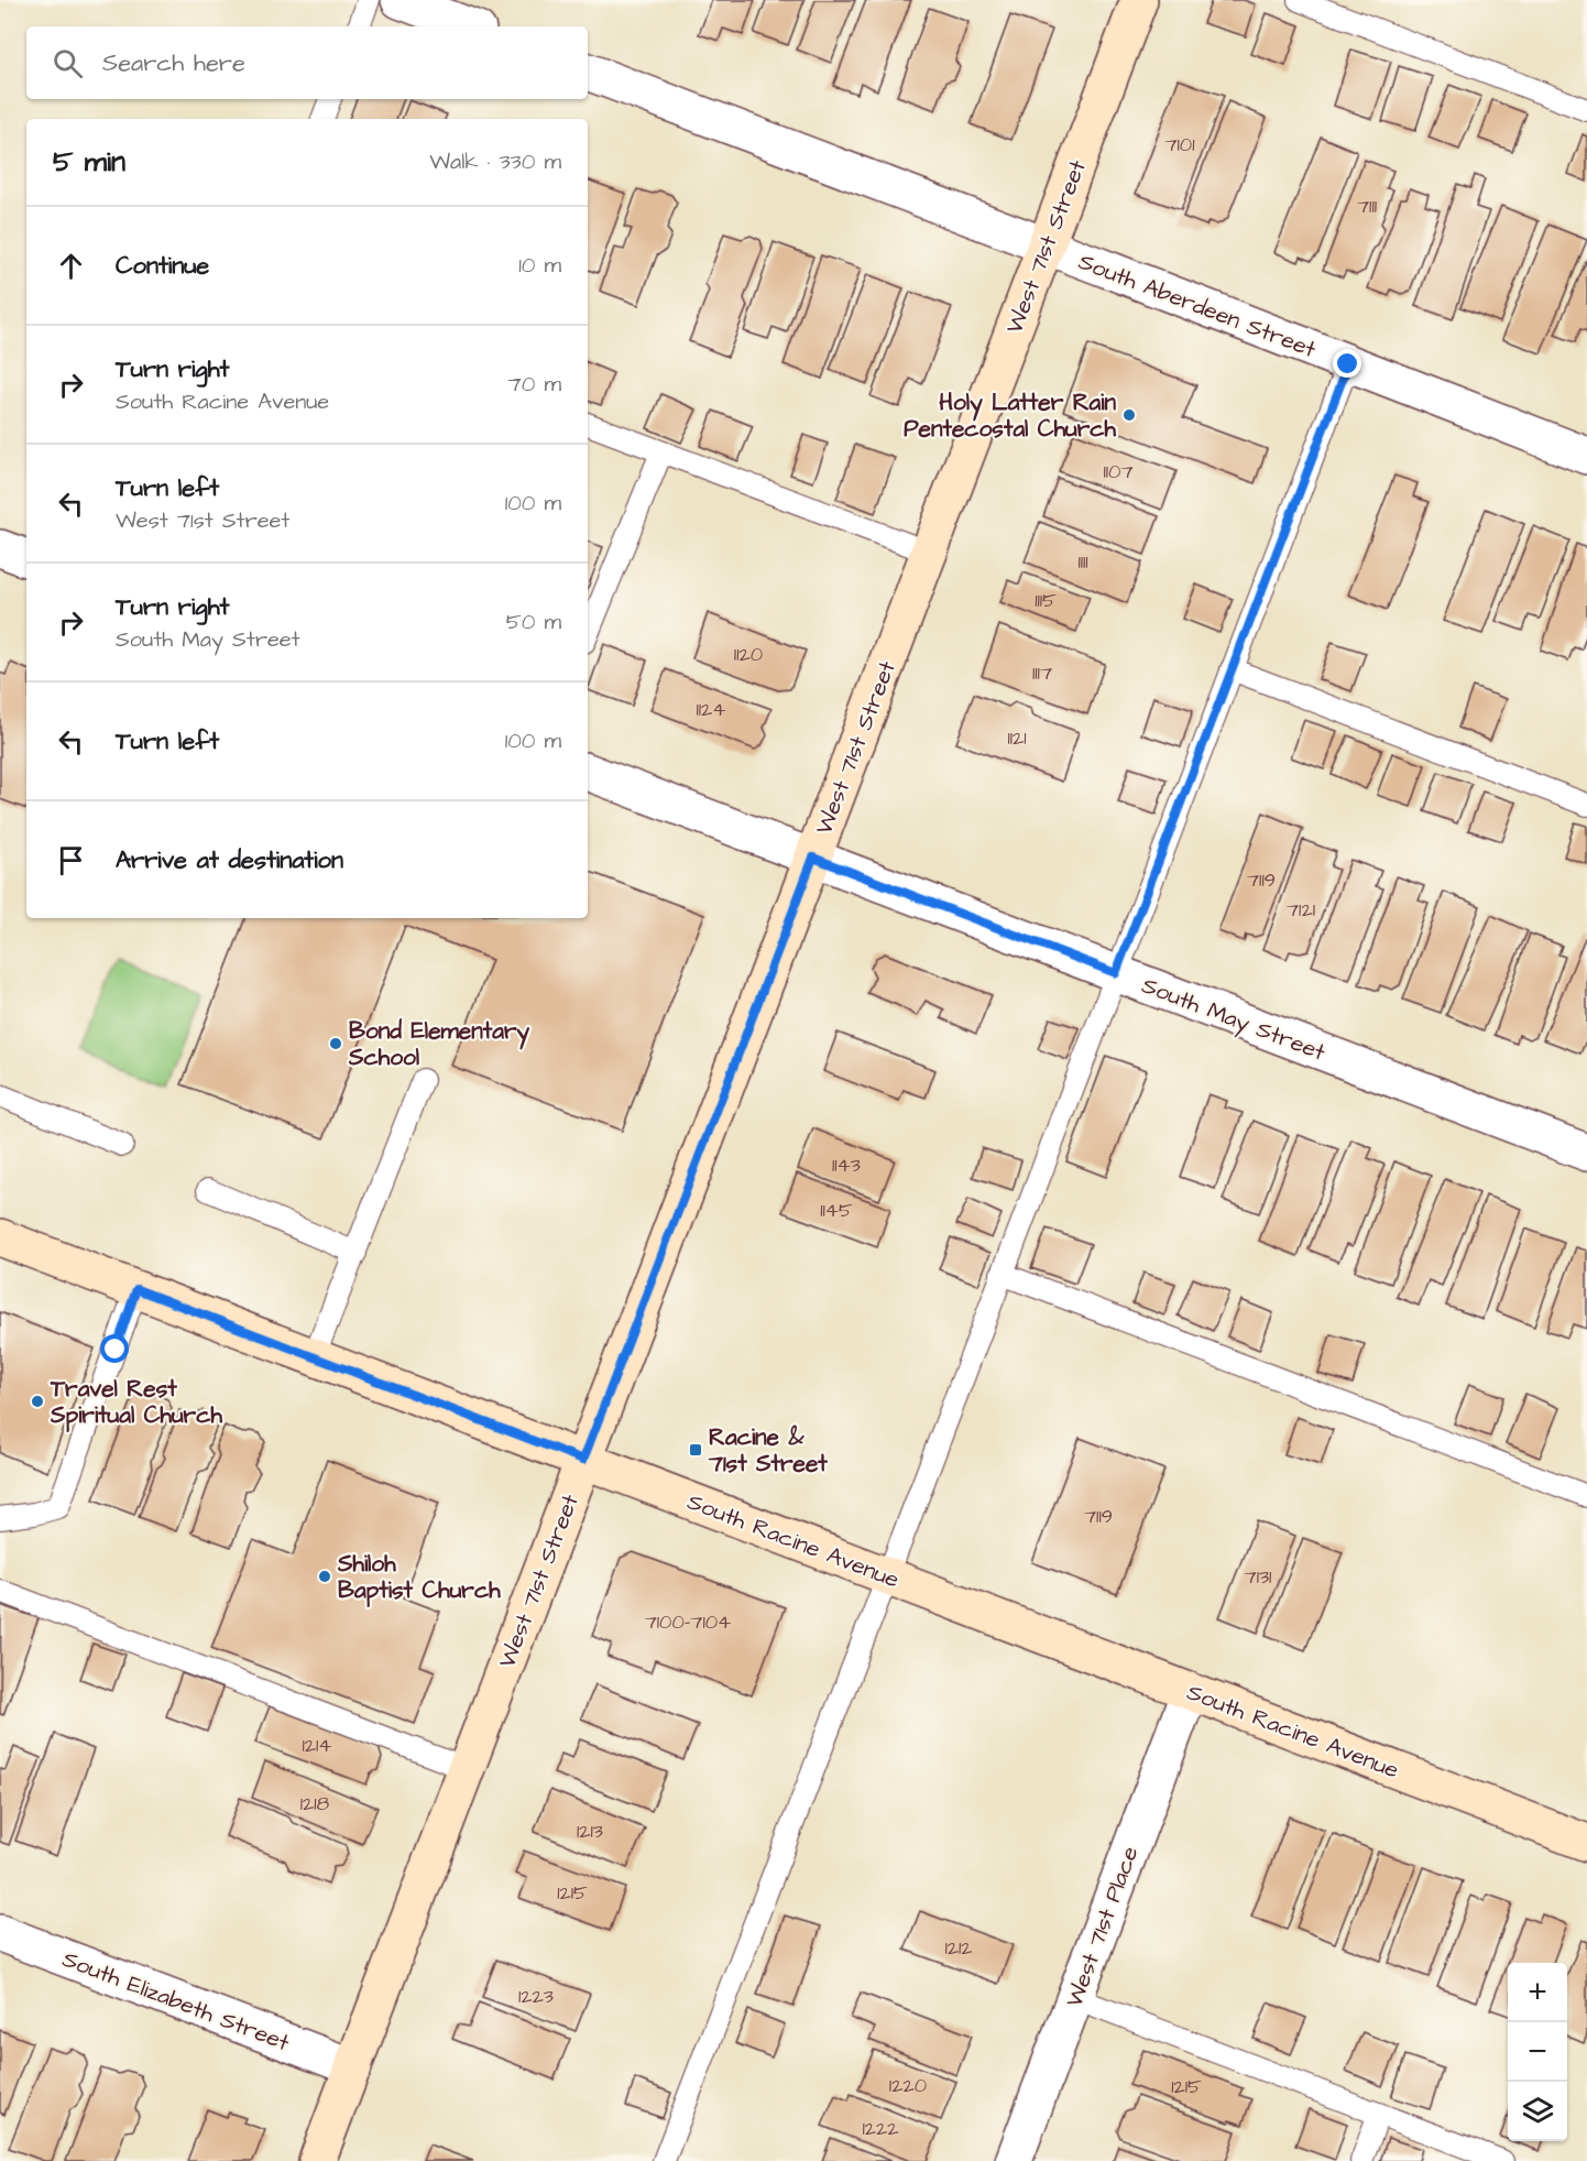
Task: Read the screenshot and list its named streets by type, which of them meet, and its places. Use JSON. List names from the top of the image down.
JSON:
{
  "streets": {
    "main road": ["West 71st Street", "South Racine Avenue"],
    "street": [
      "South Aberdeen Street",
      "South May Street",
      "West 71st Place",
      "South Elizabeth Street"
    ]
  },
  "crossings": [
    ["West 71st Street", "South Aberdeen Street"],
    ["West 71st Street", "South May Street"],
    ["West 71st Street", "South Racine Avenue"],
    ["West 71st Street", "South Elizabeth Street"],
    ["South Racine Avenue", "West 71st Place"]
  ],
  "places": {
    "other": [
      "Holy Latter Rain Pentecostal Church",
      "Bond Elementary School",
      "Travel Rest Spiritual Church",
      "Shiloh Baptist Church"
    ],
    "transit": ["Racine & 71st Street"]
  },
  "house_numbers": [
    "7101",
    "7111",
    "1107",
    "1111",
    "1115",
    "1120",
    "1117",
    "1124",
    "1121",
    "7119",
    "7121",
    "1143",
    "1145",
    "7119",
    "7131",
    "7100-7104",
    "1214",
    "1218",
    "1213",
    "1215",
    "1212",
    "1223",
    "1220",
    "1215",
    "1222"
  ],
  "page": {
    "search": "Search here",
    "heading": ["5 min", "Walk · 330 m"],
    "list": [
      ["Continue", "10 m"],
      ["Turn right", "South Racine Avenue", "70 m"],
      ["Turn left", "West 71st Street", "100 m"],
      ["Turn right", "South May Street", "50 m"],
      ["Turn left", "100 m"],
      "Arrive at destination"
    ],
    "map_buttons": ["+", "−"]
  }
}
